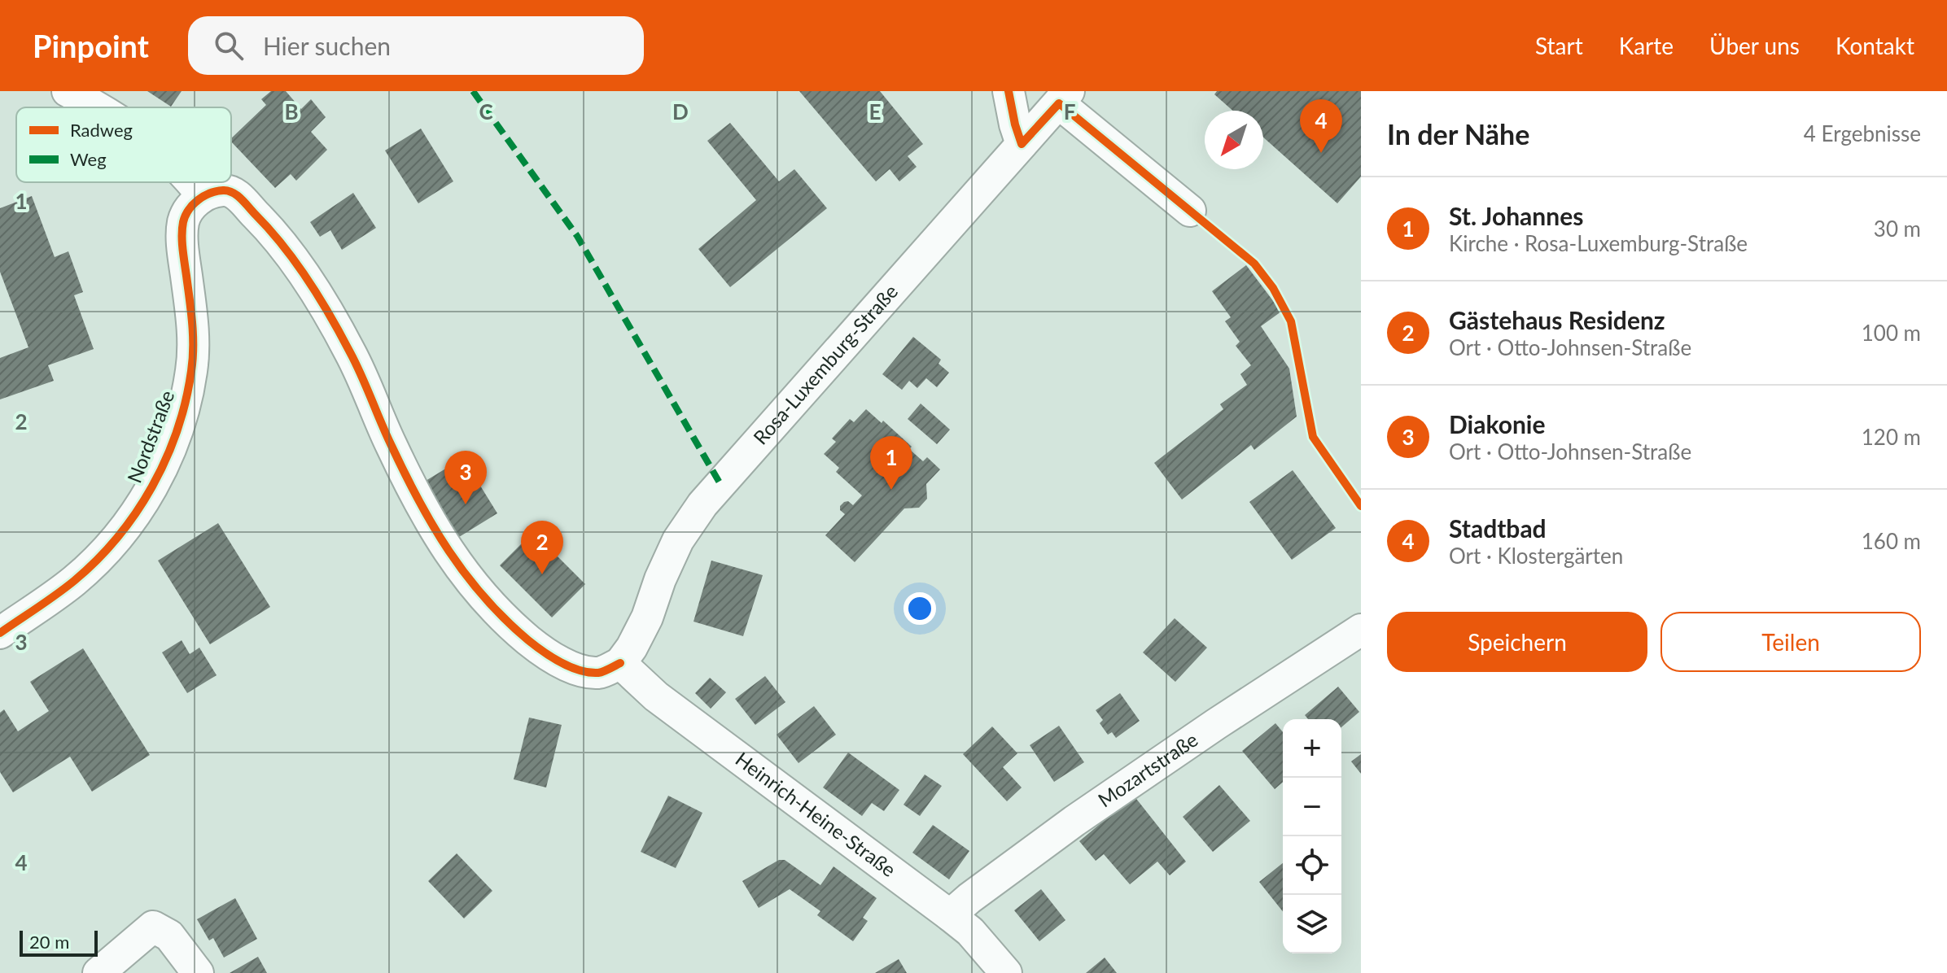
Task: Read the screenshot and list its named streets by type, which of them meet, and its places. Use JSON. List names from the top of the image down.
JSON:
{
  "streets": {
    "street": [
      "Rosa-Luxemburg-Straße",
      "Nordstraße",
      "Mozartstraße",
      "Heinrich-Heine-Straße"
    ]
  },
  "crossings": [
    ["Rosa-Luxemburg-Straße", "Heinrich-Heine-Straße"],
    ["Mozartstraße", "Heinrich-Heine-Straße"]
  ],
  "legend": ["Radweg", "Weg"],
  "scale_bar": "20 m",
  "north": "bottom left",
  "page": {
    "header": "Pinpoint",
    "search": "Hier suchen",
    "nav": [
      "Start",
      "Karte",
      "Über uns",
      "Kontakt"
    ],
    "heading": ["In der Nähe", "4 Ergebnisse"],
    "pins": [
      "4",
      "1",
      "3",
      "2"
    ],
    "list": [
      {
        "mark": "1",
        "name": "St. Johannes",
        "note": "Kirche · Rosa-Luxemburg-Straße",
        "value": "30 m"
      },
      {
        "mark": "2",
        "name": "Gästehaus Residenz",
        "note": "Ort · Otto-Johnsen-Straße",
        "value": "100 m"
      },
      {
        "mark": "3",
        "name": "Diakonie",
        "note": "Ort · Otto-Johnsen-Straße",
        "value": "120 m"
      },
      {
        "mark": "4",
        "name": "Stadtbad",
        "note": "Ort · Klostergärten",
        "value": "160 m"
      }
    ],
    "buttons": ["Speichern", "Teilen"],
    "map_buttons": ["+", "−"],
    "scale": "20 m"
  },
  "grid": {
    "columns": [
      "B",
      "C",
      "D",
      "E",
      "F"
    ],
    "rows": [
      "1",
      "2",
      "3",
      "4"
    ]
  }
}
